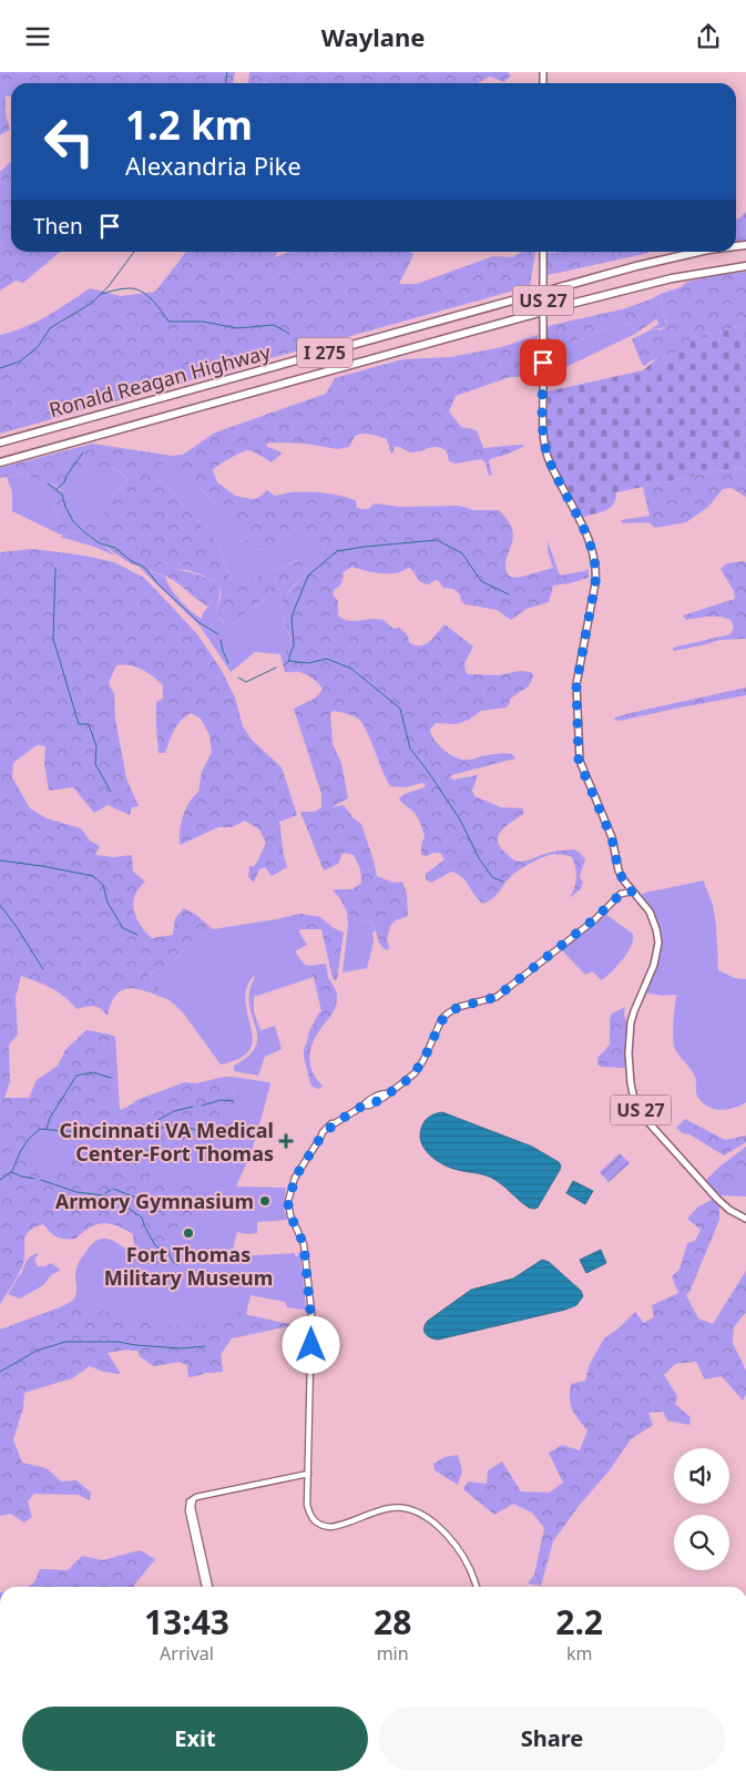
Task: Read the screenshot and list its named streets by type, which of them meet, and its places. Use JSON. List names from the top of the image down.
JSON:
{
  "streets": {
    "highway": ["I 275", "Ronald Reagan Highway"],
    "main road": ["US 27"]
  },
  "places": {
    "health": ["Cincinnati VA Medical Center-Fort Thomas"],
    "other": ["Armory Gymnasium", "Fort Thomas Military Museum"]
  },
  "page": {
    "header": "Waylane",
    "turn": ["1.2 km", "Alexandria Pike"],
    "then": "Then",
    "eta": [
      "13:43",
      "Arrival",
      "28",
      "min",
      "2.2",
      "km"
    ],
    "buttons": ["Exit", "Share"]
  }
}
